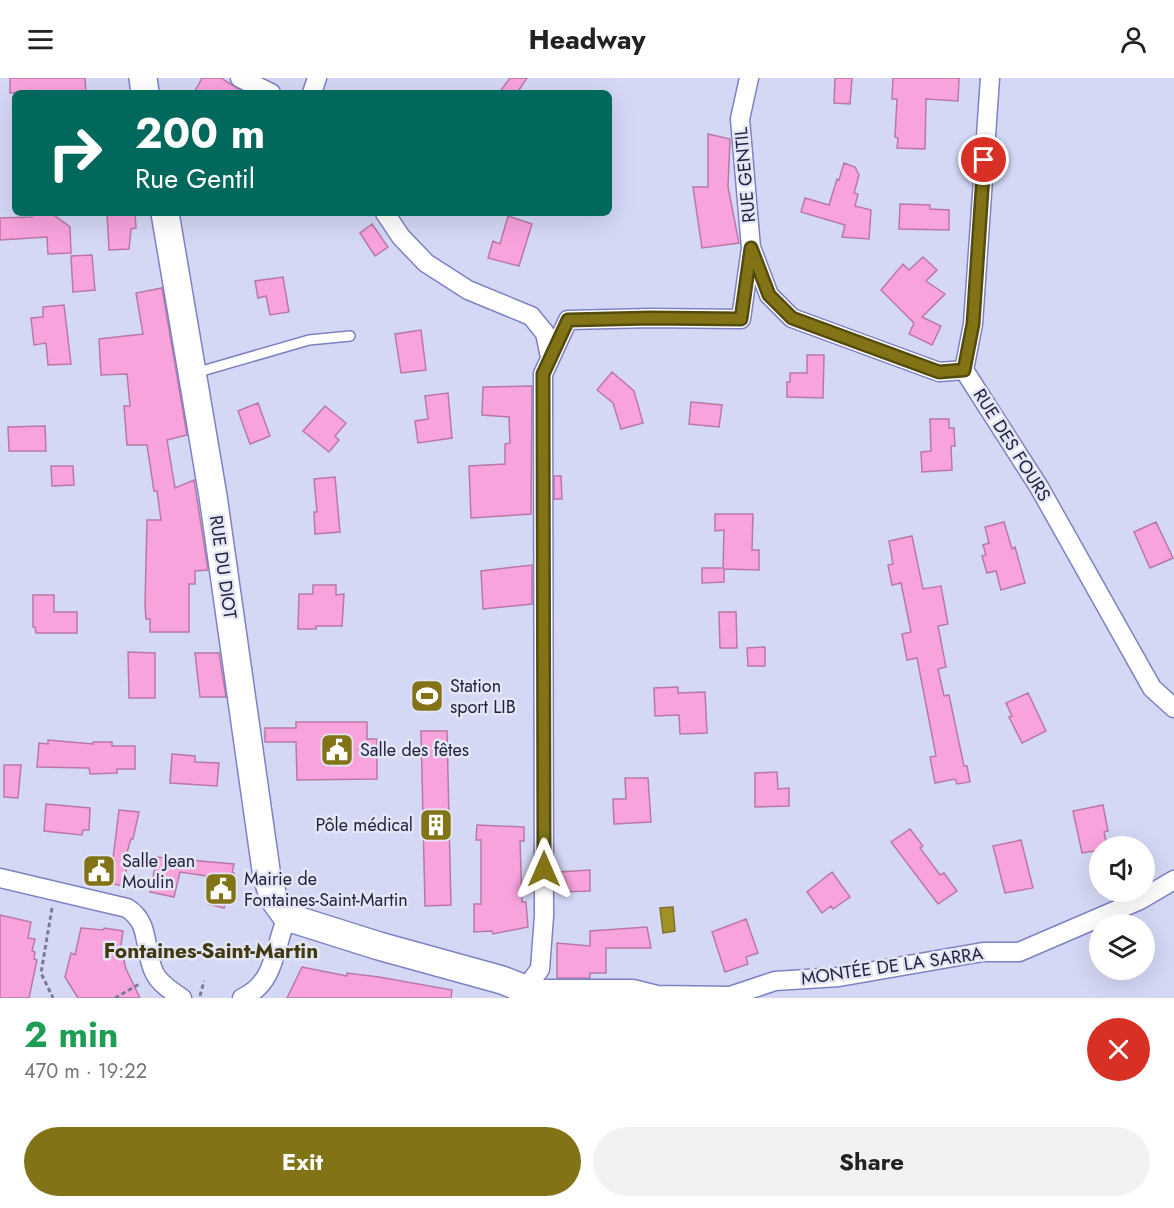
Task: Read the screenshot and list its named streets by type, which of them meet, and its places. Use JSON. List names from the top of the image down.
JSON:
{
  "streets": {
    "street": [
      "RUE GENTIL",
      "RUE DES FOURS",
      "RUE DU DIOT",
      "MONTÉE DE LA SARRA"
    ]
  },
  "crossings": [
    ["RUE GENTIL", "MONTÉE DE LA SARRA"]
  ],
  "districts": ["Fontaines-Saint-Martin"],
  "places": {
    "sports": ["Station sport LIB"],
    "public building": ["Salle des fêtes", "Salle Jean Moulin", "Mairie de Fontaines-Saint-Martin"],
    "building": ["Pôle médical"]
  },
  "page": {
    "header": "Headway",
    "turn": ["200 m", "Rue Gentil"],
    "heading": ["2 min", "470 m · 19:22"],
    "buttons": ["Exit", "Share"]
  }
}
